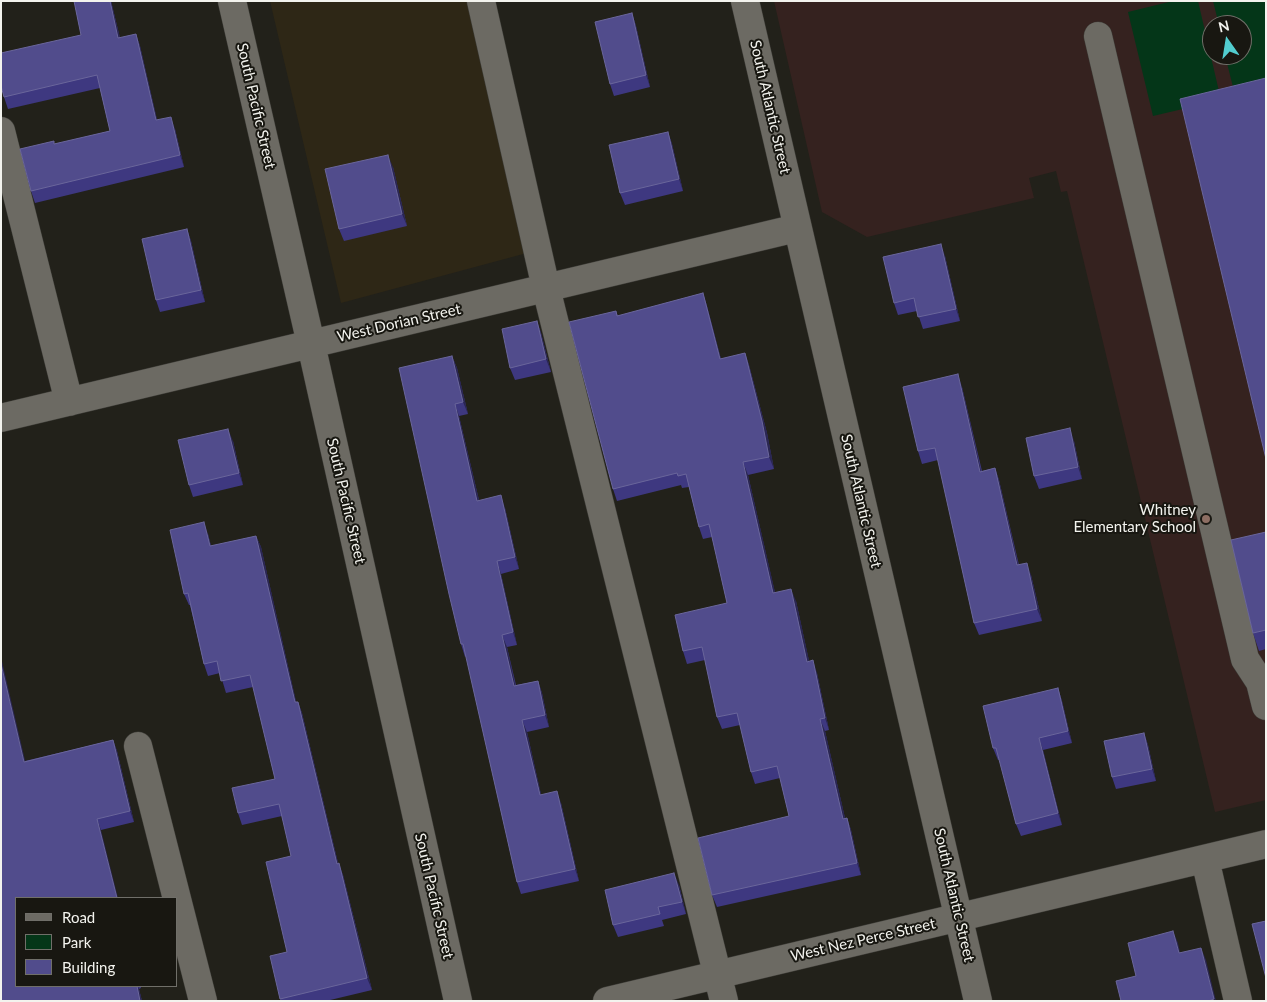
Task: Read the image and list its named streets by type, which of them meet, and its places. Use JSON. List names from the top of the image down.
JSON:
{
  "streets": {
    "street": [
      "South Pacific Street",
      "South Atlantic Street",
      "West Dorian Street",
      "West Nez Perce Street"
    ]
  },
  "crossings": [
    ["South Pacific Street", "West Dorian Street"],
    ["South Atlantic Street", "West Dorian Street"],
    ["South Atlantic Street", "West Nez Perce Street"]
  ],
  "places": ["Whitney Elementary School"],
  "legend": ["Road", "Park", "Building"],
  "north": "top"
}
